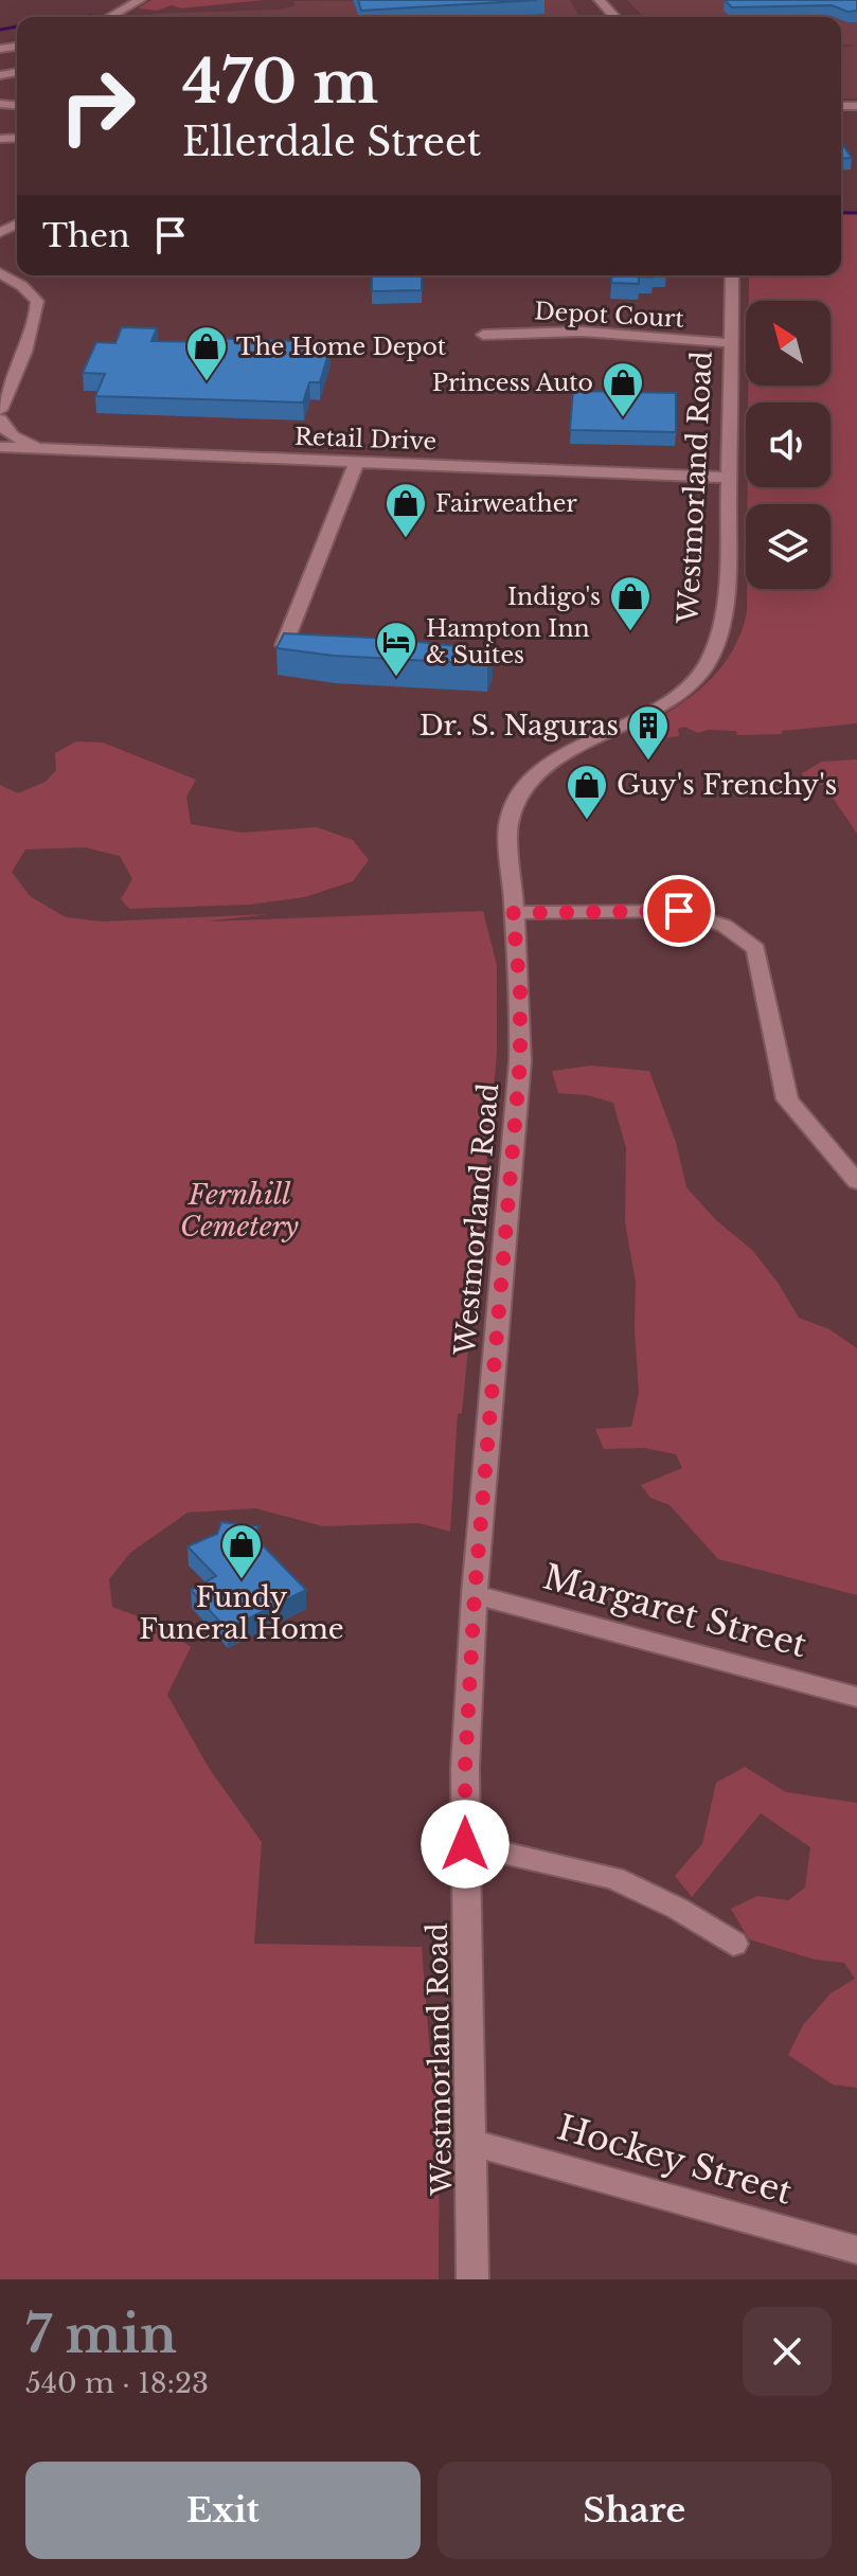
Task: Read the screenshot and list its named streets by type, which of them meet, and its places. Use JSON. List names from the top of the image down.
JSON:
{
  "streets": {
    "street": [
      "Depot Court",
      "Retail Drive",
      "Westmorland Road",
      "Margaret Street",
      "Hockey Street"
    ]
  },
  "crossings": [
    ["Depot Court", "Westmorland Road"],
    ["Retail Drive", "Westmorland Road"],
    ["Westmorland Road", "Margaret Street"],
    ["Westmorland Road", "Hockey Street"]
  ],
  "parks": ["Fernhill Cemetery"],
  "places": {
    "shop": [
      "The Home Depot",
      "Princess Auto",
      "Fairweather",
      "Indigo's",
      "Guy's Frenchy's",
      "Fundy Funeral Home"
    ],
    "hotel": ["Hampton Inn & Suites"],
    "building": ["Dr. S. Naguras"]
  },
  "north": "top left",
  "page": {
    "turn": ["470 m", "Ellerdale Street"],
    "then": "Then",
    "heading": ["7 min", "540 m · 18:23"],
    "buttons": ["Exit", "Share"]
  }
}
